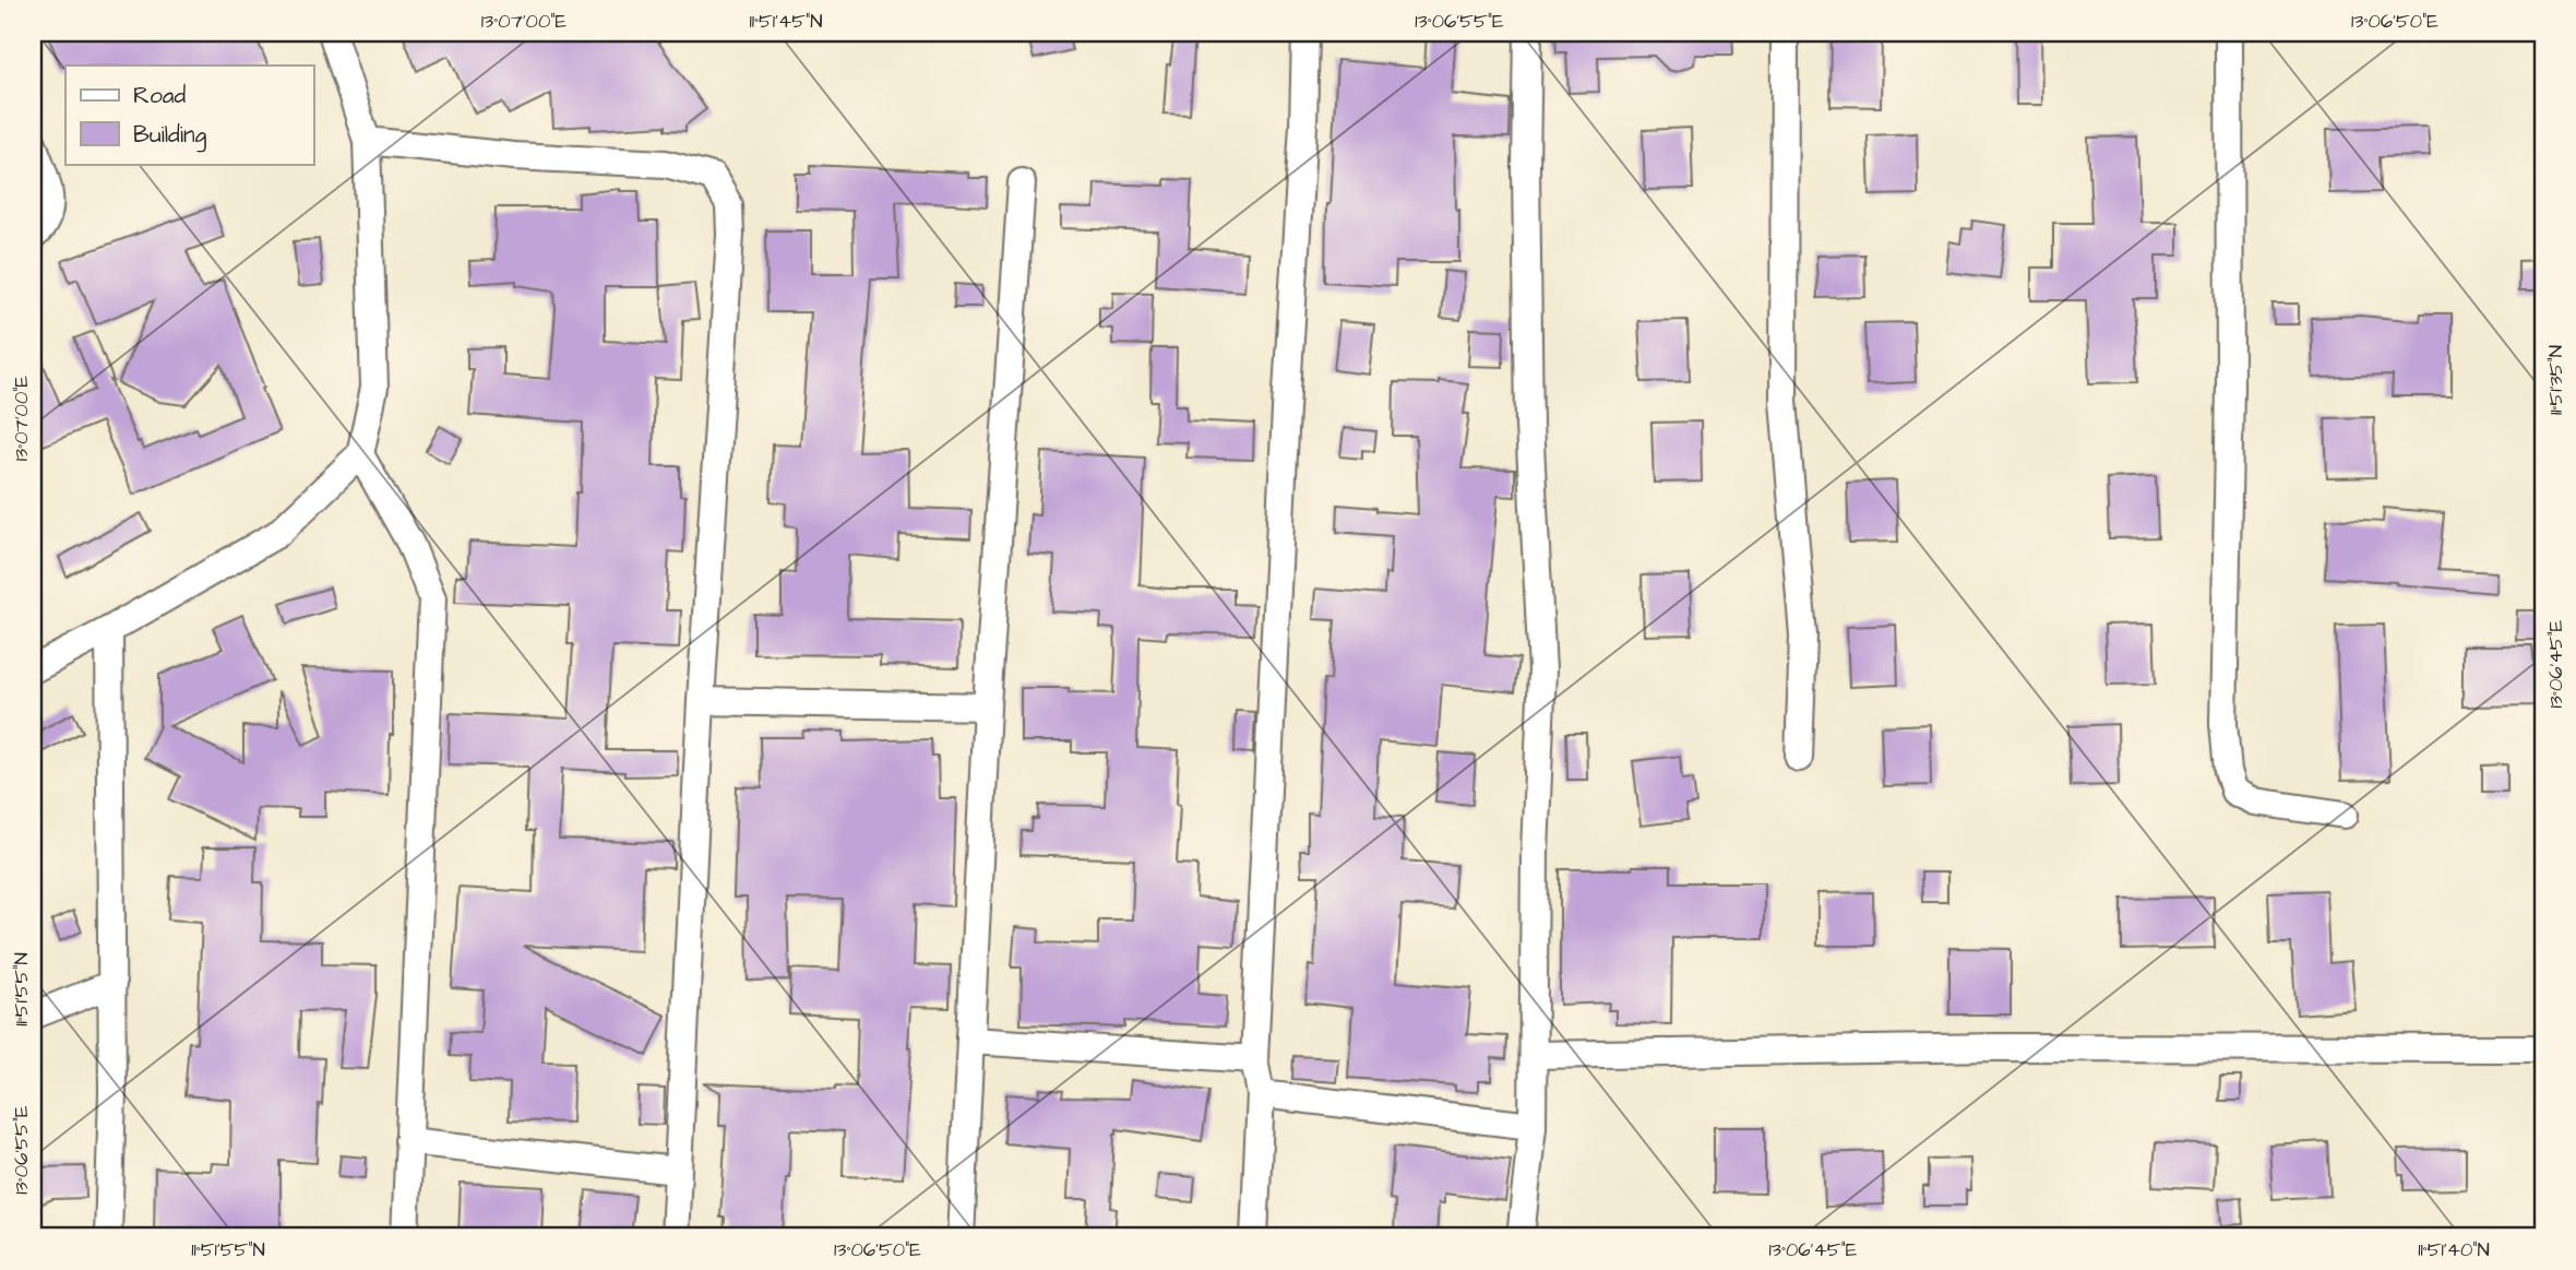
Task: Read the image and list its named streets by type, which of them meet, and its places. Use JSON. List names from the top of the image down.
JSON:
{
  "legend": ["Road", "Building"],
  "coordinates": [
    "13°07'00\"E",
    "11°51'45\"N",
    "13°06'55\"E",
    "13°06'50\"E",
    "11°51'35\"N",
    "13°06'45\"E",
    "11°51'55\"N",
    "11°51'40\"N"
  ]
}
